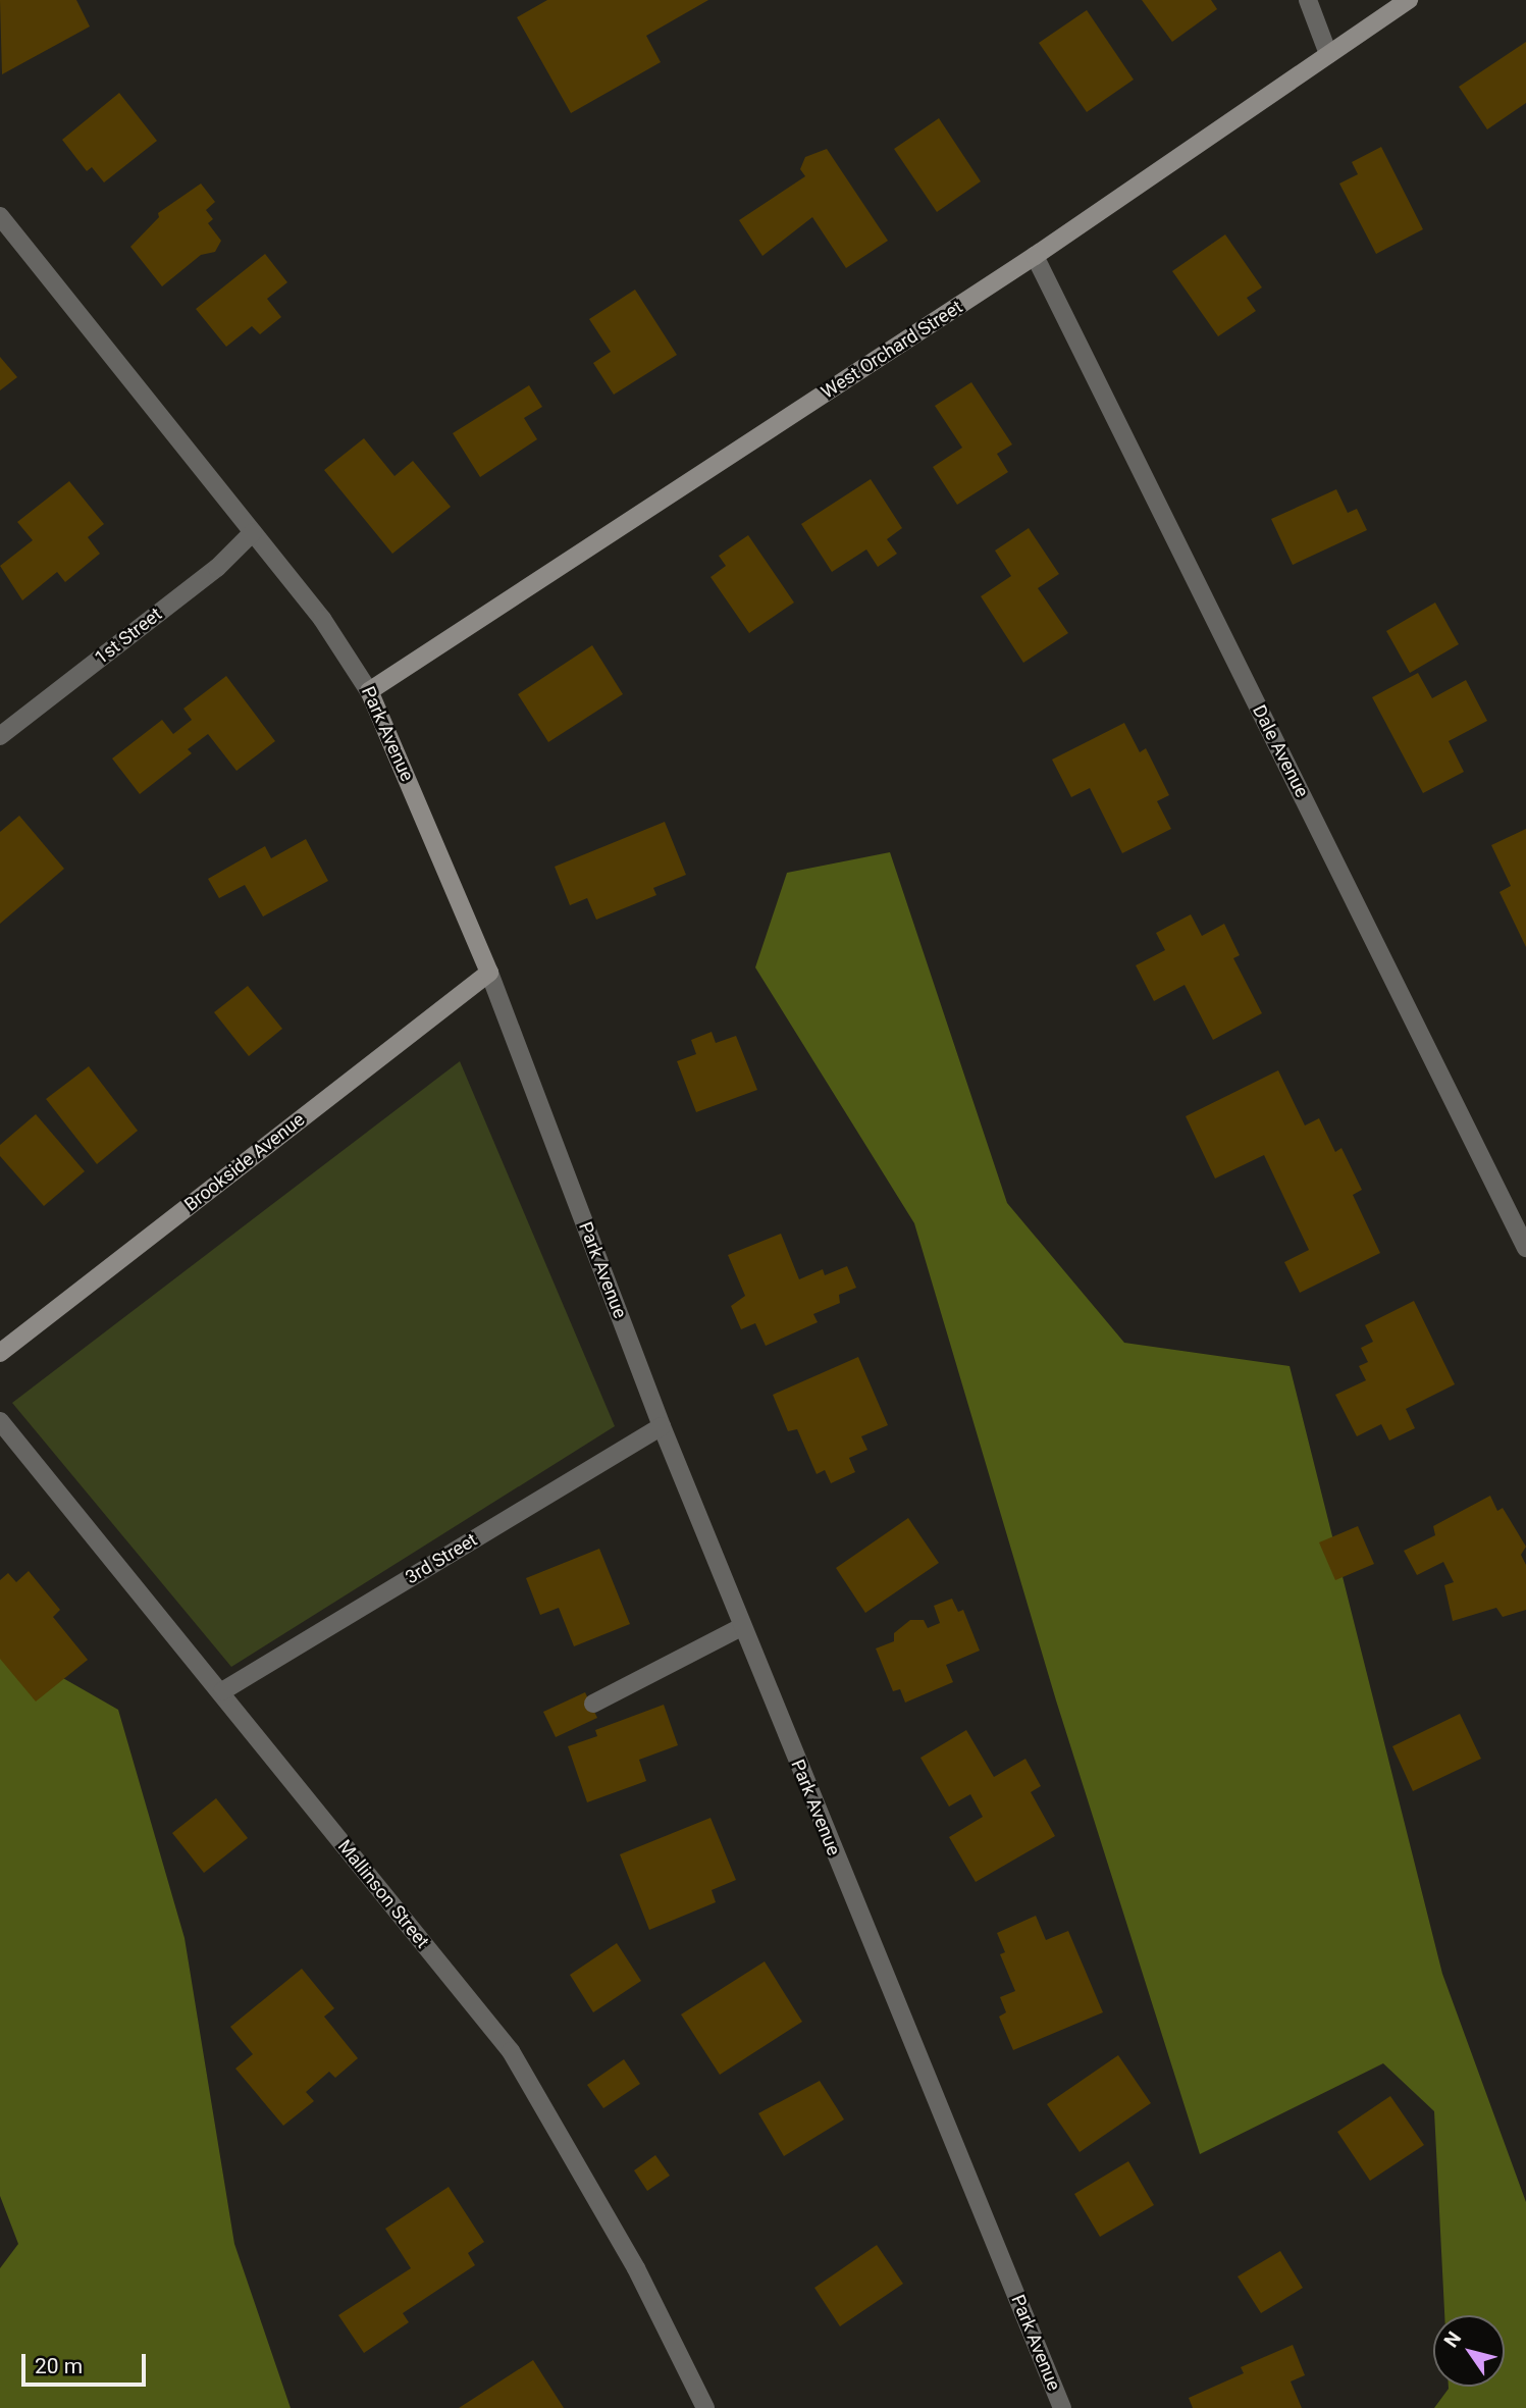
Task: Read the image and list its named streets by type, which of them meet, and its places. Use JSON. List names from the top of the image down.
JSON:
{
  "streets": {
    "main road": ["West Orchard Street", "Park Avenue", "Brookside Avenue"],
    "street": [
      "1st Street",
      "Dale Avenue",
      "3rd Street",
      "Mallinson Street"
    ]
  },
  "crossings": [
    ["West Orchard Street", "Park Avenue"],
    ["West Orchard Street", "Dale Avenue"],
    ["1st Street", "Park Avenue"],
    ["Park Avenue", "Brookside Avenue"],
    ["Park Avenue", "3rd Street"],
    ["3rd Street", "Mallinson Street"]
  ],
  "scale_bar": "20 m",
  "north": "top left"
}
